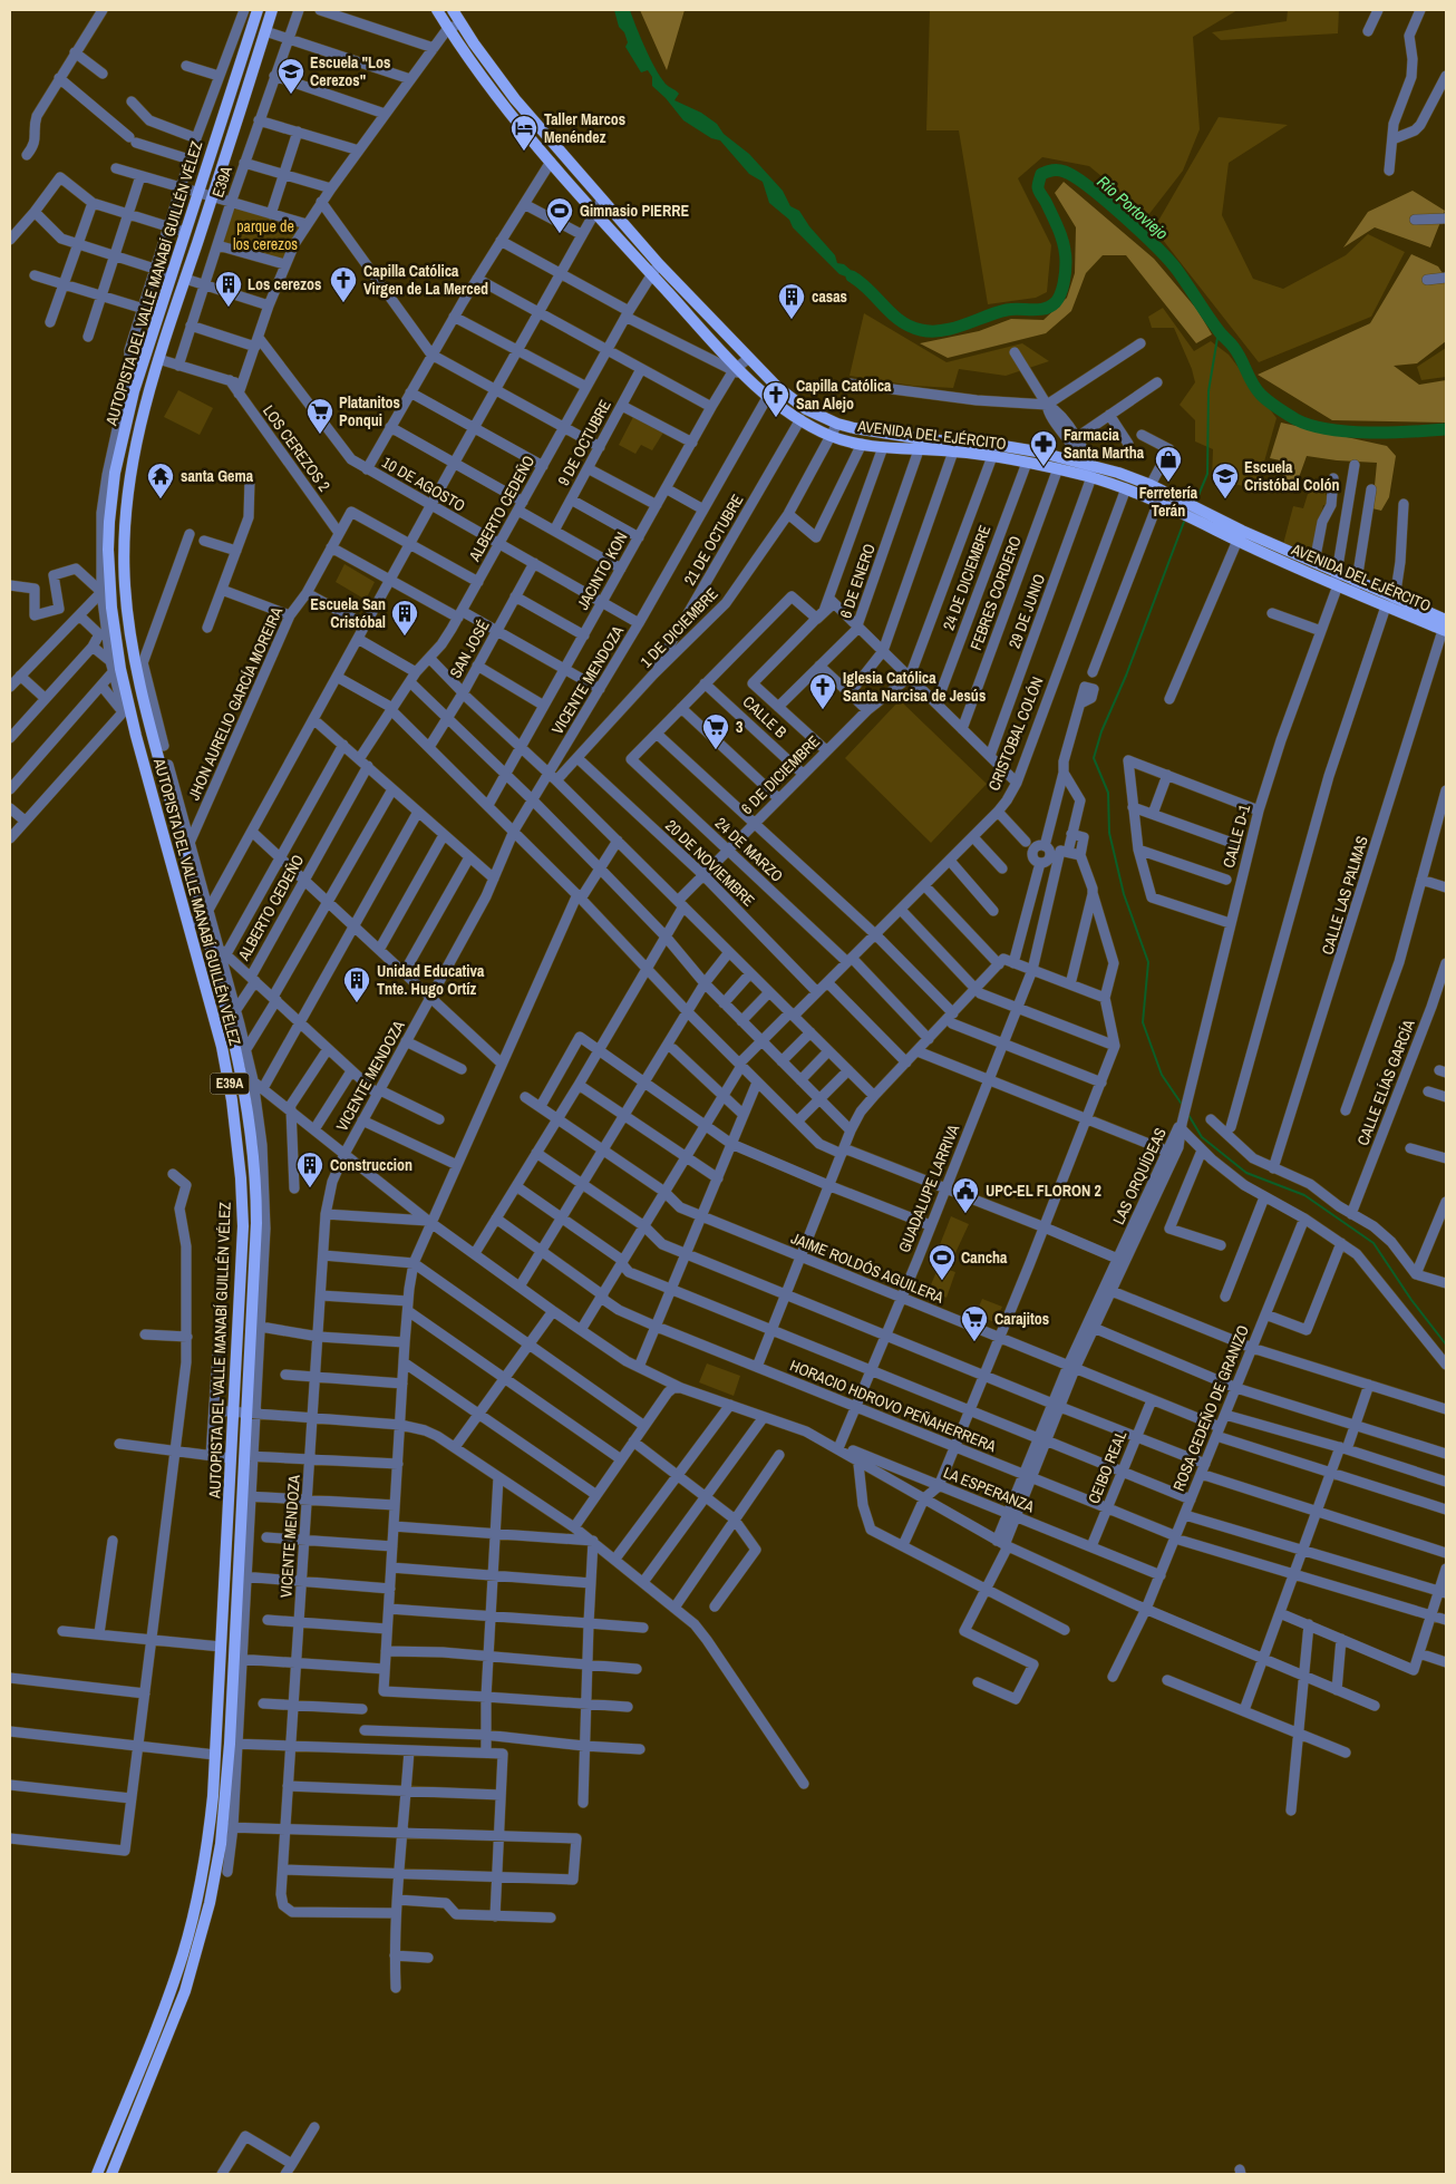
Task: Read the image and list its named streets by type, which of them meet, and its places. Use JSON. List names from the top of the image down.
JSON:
{
  "streets": {
    "main road": ["E39A", "AUTOPISTA DEL VALLE MANABÍ GUILLÉN VÉLEZ", "AVENIDA DEL EJÉRCITO"],
    "street": [
      "9 DE OCTUBRE",
      "LOS CEREZOS 2",
      "10 DE AGOSTO",
      "ALBERTO CEDEÑO",
      "21 DE OCTUBRE",
      "JACINTO KON",
      "24 DE DICIEMBRE",
      "6 DE ENERO",
      "FEBRES CORDERO",
      "29 DE JUNIO",
      "1 DE DICIEMBRE",
      "SAN JOSÉ",
      "VICENTE MENDOZA",
      "JHON AURELIO GARCÍA MOREIRA",
      "CALLE B",
      "CRISTOBAL COLÓN",
      "6 DE DICIEMBRE",
      "CALLE D-1",
      "24 DE MARZO",
      "20 DE NOVIEMBRE",
      "CALLE LAS PALMAS",
      "CALLE ELÍAS GARCÍA",
      "LAS ORQUÍDEAS",
      "GUADALUPE LARRIVA",
      "JAIME ROLDÓS AGUILERA",
      "HORACIO HDROVO PEÑAHERRERA",
      "ROSA CEDEÑO DE GRANIZO",
      "CEIBO REAL",
      "LA ESPERANZA"
    ]
  },
  "crossings": [
    ["AUTOPISTA DEL VALLE MANABÍ GUILLÉN VÉLEZ", "ALBERTO CEDEÑO"],
    ["AUTOPISTA DEL VALLE MANABÍ GUILLÉN VÉLEZ", "JHON AURELIO GARCÍA MOREIRA"],
    ["AVENIDA DEL EJÉRCITO", "ALBERTO CEDEÑO"],
    ["AVENIDA DEL EJÉRCITO", "21 DE OCTUBRE"],
    ["AVENIDA DEL EJÉRCITO", "JACINTO KON"],
    ["AVENIDA DEL EJÉRCITO", "24 DE DICIEMBRE"],
    ["AVENIDA DEL EJÉRCITO", "6 DE ENERO"],
    ["AVENIDA DEL EJÉRCITO", "FEBRES CORDERO"],
    ["AVENIDA DEL EJÉRCITO", "29 DE JUNIO"],
    ["AVENIDA DEL EJÉRCITO", "1 DE DICIEMBRE"],
    ["AVENIDA DEL EJÉRCITO", "VICENTE MENDOZA"],
    ["AVENIDA DEL EJÉRCITO", "CRISTOBAL COLÓN"],
    ["AVENIDA DEL EJÉRCITO", "CALLE D-1"],
    ["AVENIDA DEL EJÉRCITO", "CALLE LAS PALMAS"],
    ["LOS CEREZOS 2", "JHON AURELIO GARCÍA MOREIRA"],
    ["10 DE AGOSTO", "ALBERTO CEDEÑO"],
    ["10 DE AGOSTO", "JACINTO KON"],
    ["10 DE AGOSTO", "SAN JOSÉ"],
    ["10 DE AGOSTO", "VICENTE MENDOZA"],
    ["21 DE OCTUBRE", "1 DE DICIEMBRE"],
    ["1 DE DICIEMBRE", "VICENTE MENDOZA"],
    ["1 DE DICIEMBRE", "20 DE NOVIEMBRE"],
    ["CALLE B", "6 DE DICIEMBRE"],
    ["CRISTOBAL COLÓN", "24 DE MARZO"],
    ["CRISTOBAL COLÓN", "20 DE NOVIEMBRE"],
    ["CRISTOBAL COLÓN", "JAIME ROLDÓS AGUILERA"],
    ["CRISTOBAL COLÓN", "HORACIO HDROVO PEÑAHERRERA"],
    ["6 DE DICIEMBRE", "24 DE MARZO"],
    ["6 DE DICIEMBRE", "20 DE NOVIEMBRE"],
    ["6 DE DICIEMBRE", "JAIME ROLDÓS AGUILERA"],
    ["6 DE DICIEMBRE", "HORACIO HDROVO PEÑAHERRERA"],
    ["CALLE D-1", "LAS ORQUÍDEAS"],
    ["LAS ORQUÍDEAS", "JAIME ROLDÓS AGUILERA"],
    ["LAS ORQUÍDEAS", "HORACIO HDROVO PEÑAHERRERA"],
    ["LAS ORQUÍDEAS", "LA ESPERANZA"],
    ["GUADALUPE LARRIVA", "JAIME ROLDÓS AGUILERA"],
    ["GUADALUPE LARRIVA", "HORACIO HDROVO PEÑAHERRERA"],
    ["GUADALUPE LARRIVA", "LA ESPERANZA"],
    ["JAIME ROLDÓS AGUILERA", "ROSA CEDEÑO DE GRANIZO"],
    ["JAIME ROLDÓS AGUILERA", "CEIBO REAL"],
    ["HORACIO HDROVO PEÑAHERRERA", "ROSA CEDEÑO DE GRANIZO"],
    ["HORACIO HDROVO PEÑAHERRERA", "CEIBO REAL"],
    ["ROSA CEDEÑO DE GRANIZO", "LA ESPERANZA"],
    ["CEIBO REAL", "LA ESPERANZA"]
  ],
  "water": ["Río Portoviejo"],
  "parks": ["parque de los cerezos"],
  "places": {
    "school or university": ["Escuela \"Los Cerezos\"", "Escuela Cristóbal Colón"],
    "hotel": ["Taller Marcos Menéndez"],
    "sports": ["Gimnasio PIERRE", "Cancha"],
    "church": ["Capilla Católica Virgen de La Merced", "Capilla Católica San Alejo", "Iglesia Católica Santa Narcisa de Jesús"],
    "building": [
      "Los cerezos",
      "casas",
      "Escuela San Cristóbal",
      "Unidad Educativa Tnte. Hugo Ortíz",
      "Construccion"
    ],
    "supermarket": ["Platanitos Ponqui", "3", "Carajitos"],
    "pharmacy": ["Farmacia Santa Martha"],
    "shop": ["Ferretería Terán"],
    "temple": ["santa Gema"],
    "public building": ["UPC-EL FLORON 2"]
  }
}
